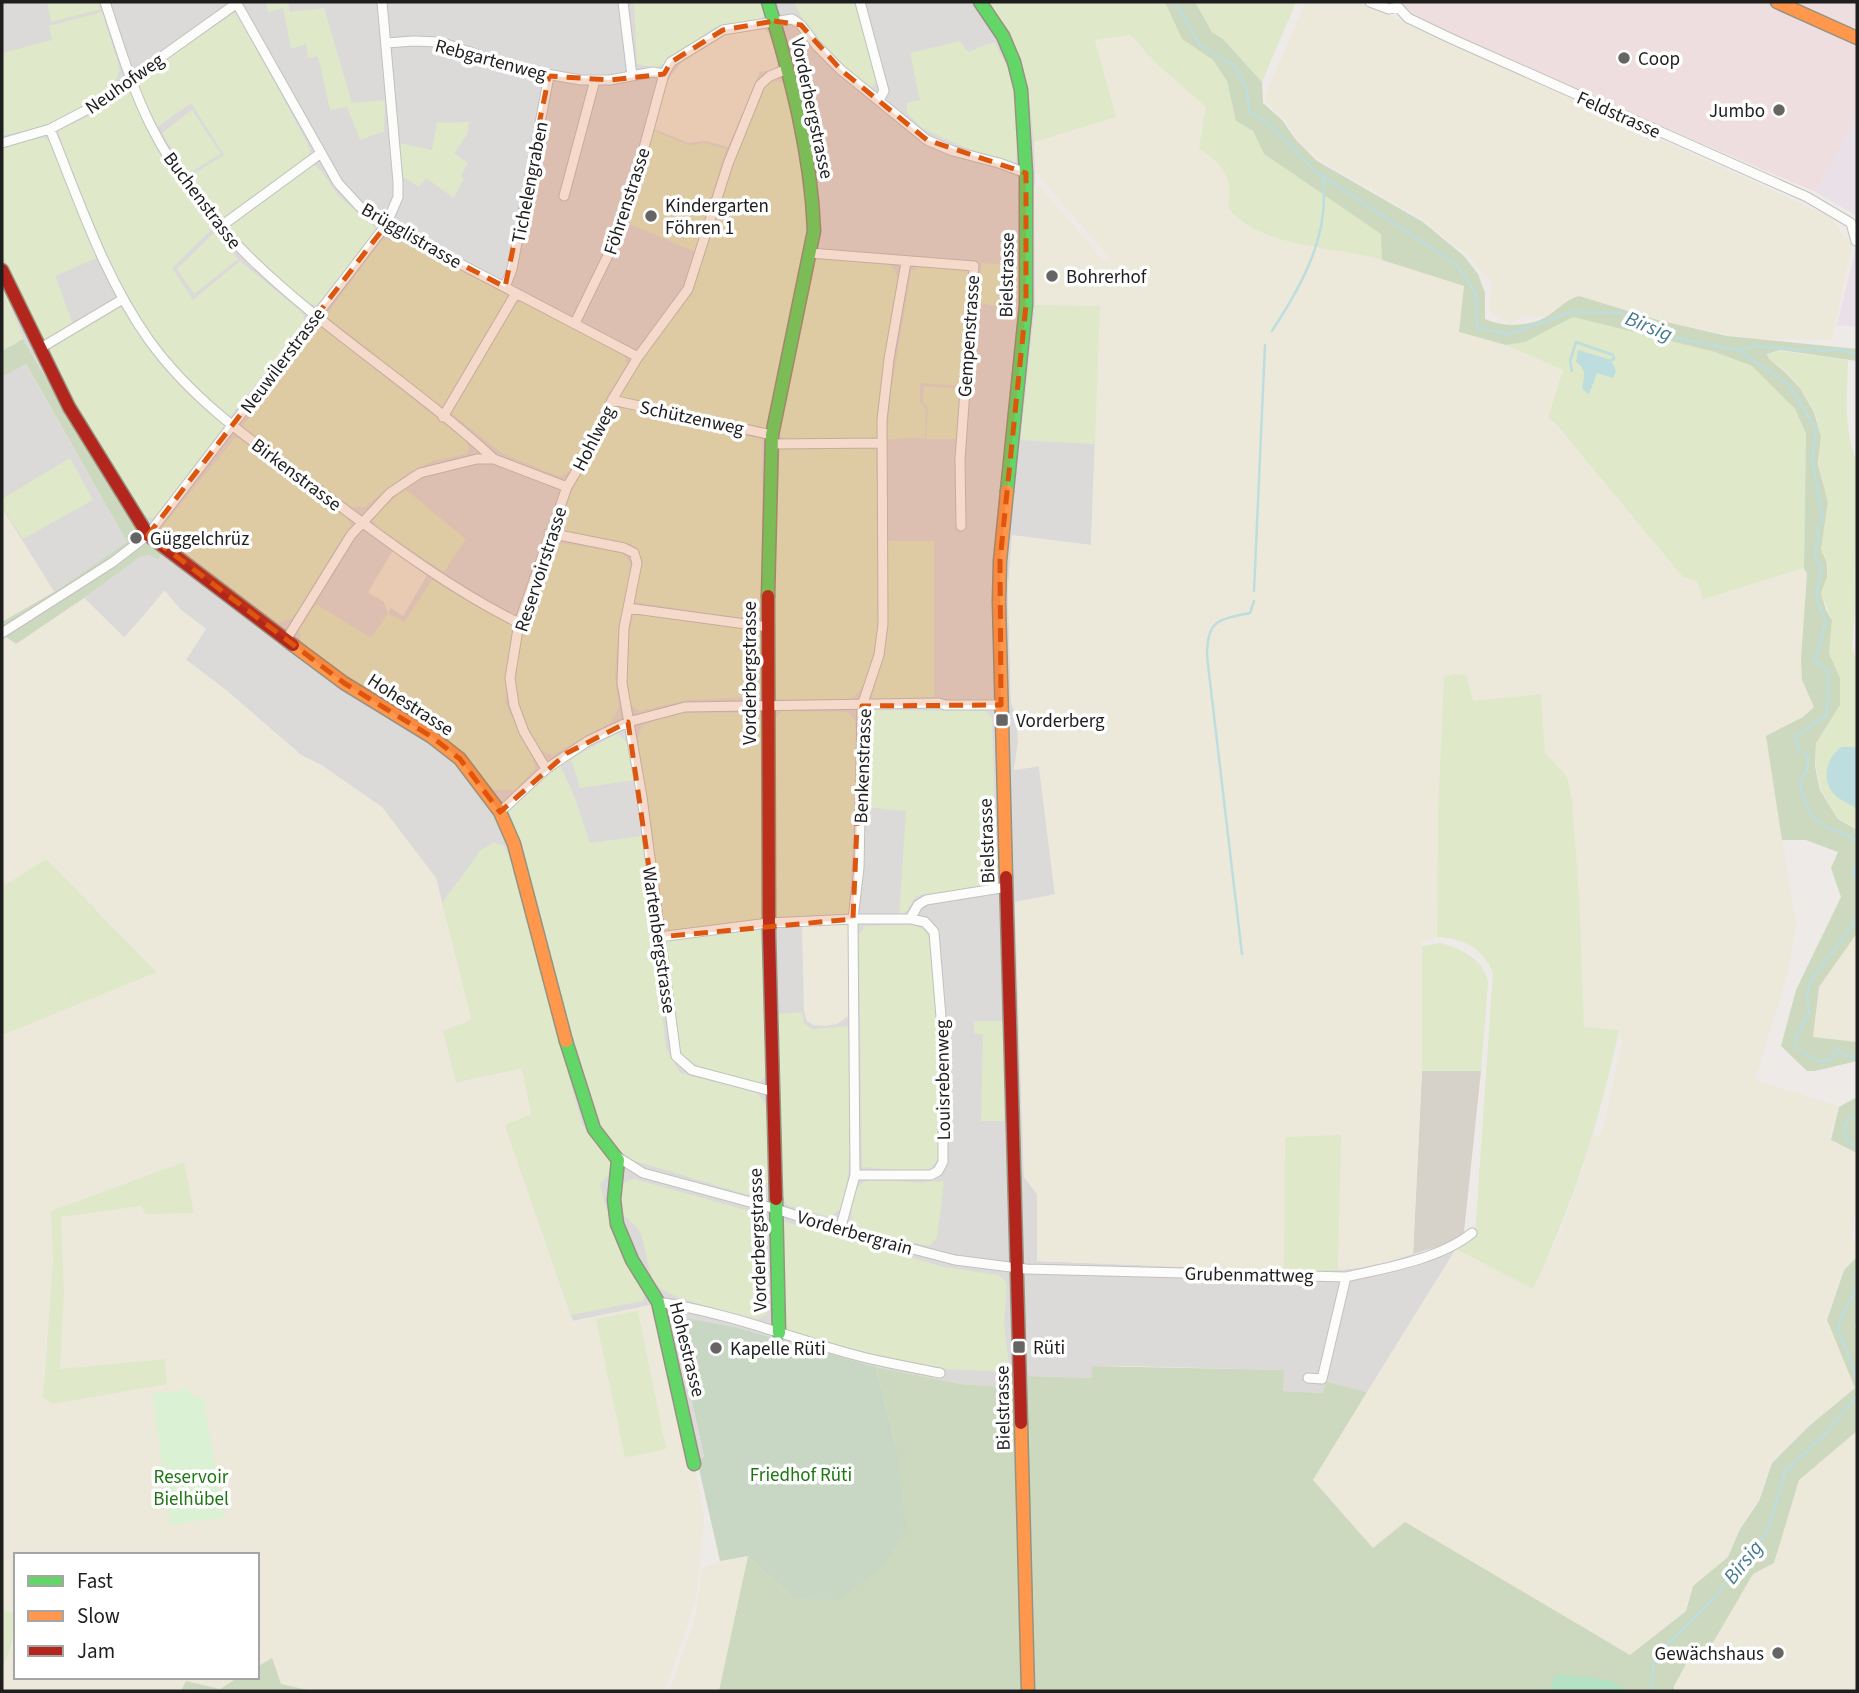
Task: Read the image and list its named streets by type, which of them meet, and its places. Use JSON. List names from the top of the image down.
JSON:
{
  "streets": {
    "street": [
      "Rebgartenweg",
      "Neuhofweg",
      "Vorderbergstrasse",
      "Feldstrasse",
      "Tichelengraben",
      "Buchenstrasse",
      "Föhrenstrasse",
      "Brügglistrasse",
      "Bielstrasse",
      "Gempenstrasse",
      "Neuwilerstrasse",
      "Schützenweg",
      "Hohlweg",
      "Birkenstrasse",
      "Reservoirstrasse",
      "Hohestrasse",
      "Benkenstrasse",
      "Wartenbergstrasse",
      "Louisrebenweg",
      "Vorderbergrain",
      "Grubenmattweg"
    ]
  },
  "crossings": [
    ["Rebgartenweg", "Tichelengraben"],
    ["Rebgartenweg", "Föhrenstrasse"],
    ["Rebgartenweg", "Neuwilerstrasse"],
    ["Neuhofweg", "Buchenstrasse"],
    ["Neuhofweg", "Brügglistrasse"],
    ["Neuhofweg", "Birkenstrasse"],
    ["Vorderbergstrasse", "Gempenstrasse"],
    ["Vorderbergstrasse", "Schützenweg"],
    ["Vorderbergstrasse", "Hohlweg"],
    ["Vorderbergstrasse", "Wartenbergstrasse"],
    ["Vorderbergstrasse", "Vorderbergrain"],
    ["Tichelengraben", "Brügglistrasse"],
    ["Buchenstrasse", "Neuwilerstrasse"],
    ["Buchenstrasse", "Hohlweg"],
    ["Föhrenstrasse", "Brügglistrasse"],
    ["Brügglistrasse", "Neuwilerstrasse"],
    ["Brügglistrasse", "Hohlweg"],
    ["Bielstrasse", "Vorderbergrain"],
    ["Bielstrasse", "Grubenmattweg"],
    ["Gempenstrasse", "Benkenstrasse"],
    ["Neuwilerstrasse", "Birkenstrasse"],
    ["Neuwilerstrasse", "Hohestrasse"],
    ["Schützenweg", "Hohlweg"],
    ["Schützenweg", "Benkenstrasse"],
    ["Hohlweg", "Birkenstrasse"],
    ["Hohlweg", "Reservoirstrasse"],
    ["Hohlweg", "Hohestrasse"],
    ["Birkenstrasse", "Reservoirstrasse"],
    ["Reservoirstrasse", "Wartenbergstrasse"],
    ["Hohestrasse", "Vorderbergrain"],
    ["Benkenstrasse", "Louisrebenweg"],
    ["Benkenstrasse", "Vorderbergrain"],
    ["Vorderbergrain", "Grubenmattweg"]
  ],
  "water": ["Birsig"],
  "parks": ["Friedhof Rüti", "Reservoir Bielhübel"],
  "places": {
    "other": [
      "Coop",
      "Jumbo",
      "Kindergarten Föhren 1",
      "Bohrerhof",
      "Güggelchrüz",
      "Kapelle Rüti",
      "Gewächshaus"
    ],
    "transit": ["Vorderberg", "Rüti"]
  },
  "legend": ["Fast", "Slow", "Jam"]
}
